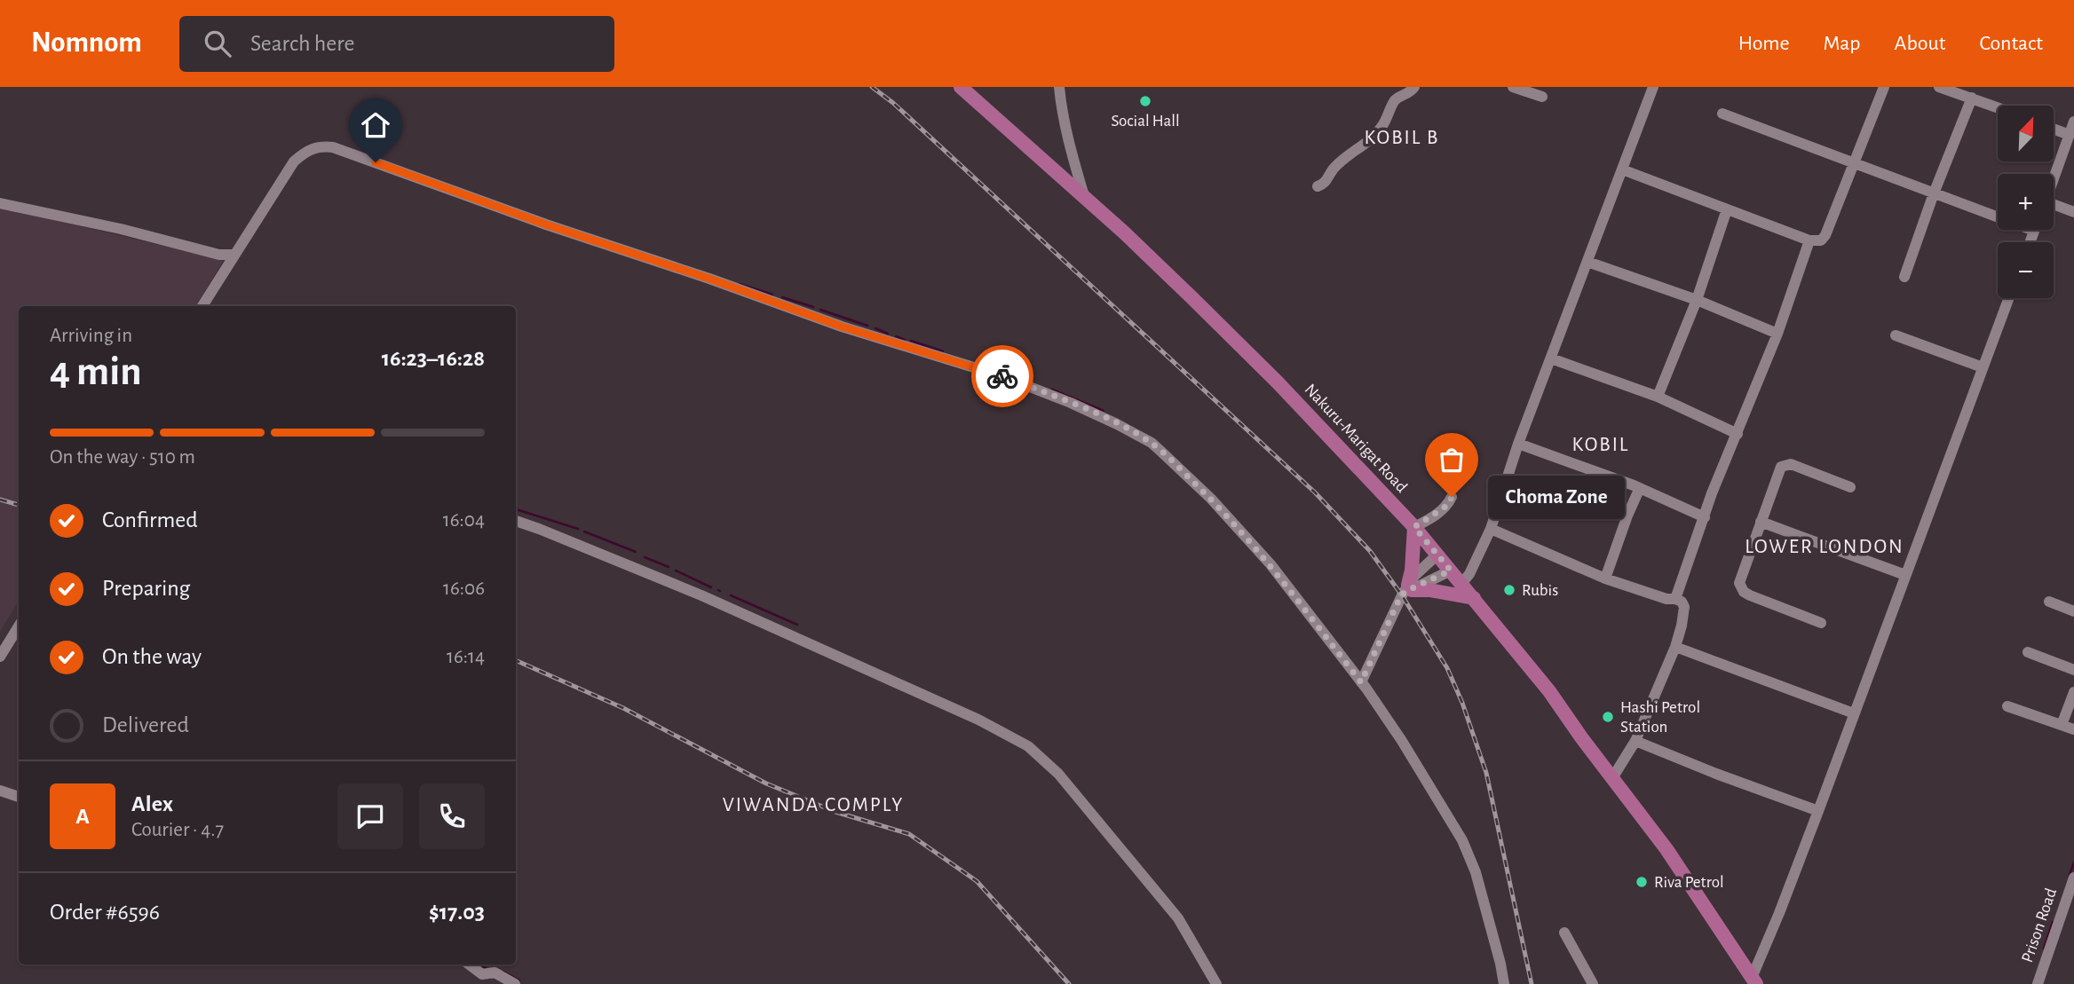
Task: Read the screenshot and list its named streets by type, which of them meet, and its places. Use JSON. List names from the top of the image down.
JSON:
{
  "streets": {
    "main road": ["Nakuru-Marigat Road"],
    "street": ["Prison Road"]
  },
  "districts": [
    "KOBIL B",
    "KOBIL",
    "LOWER LONDON",
    "VIWANDA COMPLY"
  ],
  "places": [
    "Social Hall",
    "Choma Zone",
    "Rubis",
    "Hashi Petrol Station",
    "Riva Petrol"
  ],
  "north": "top right",
  "page": {
    "header": "Nomnom",
    "search": "Search here",
    "nav": [
      "Home",
      "Map",
      "About",
      "Contact"
    ],
    "map_buttons": ["+", "−"],
    "heading": ["4 min", "Arriving in", "16:23–16:28"],
    "panel": [
      "Alex",
      "Courier · 4.7",
      "Order #6596",
      "$17.03"
    ],
    "bar": "On the way · 510 m",
    "bubble": "Choma Zone",
    "list": [
      ["Confirmed", "16:04"],
      ["Preparing", "16:06"],
      ["On the way", "16:14"],
      "Delivered"
    ],
    "round": "A"
  }
}
